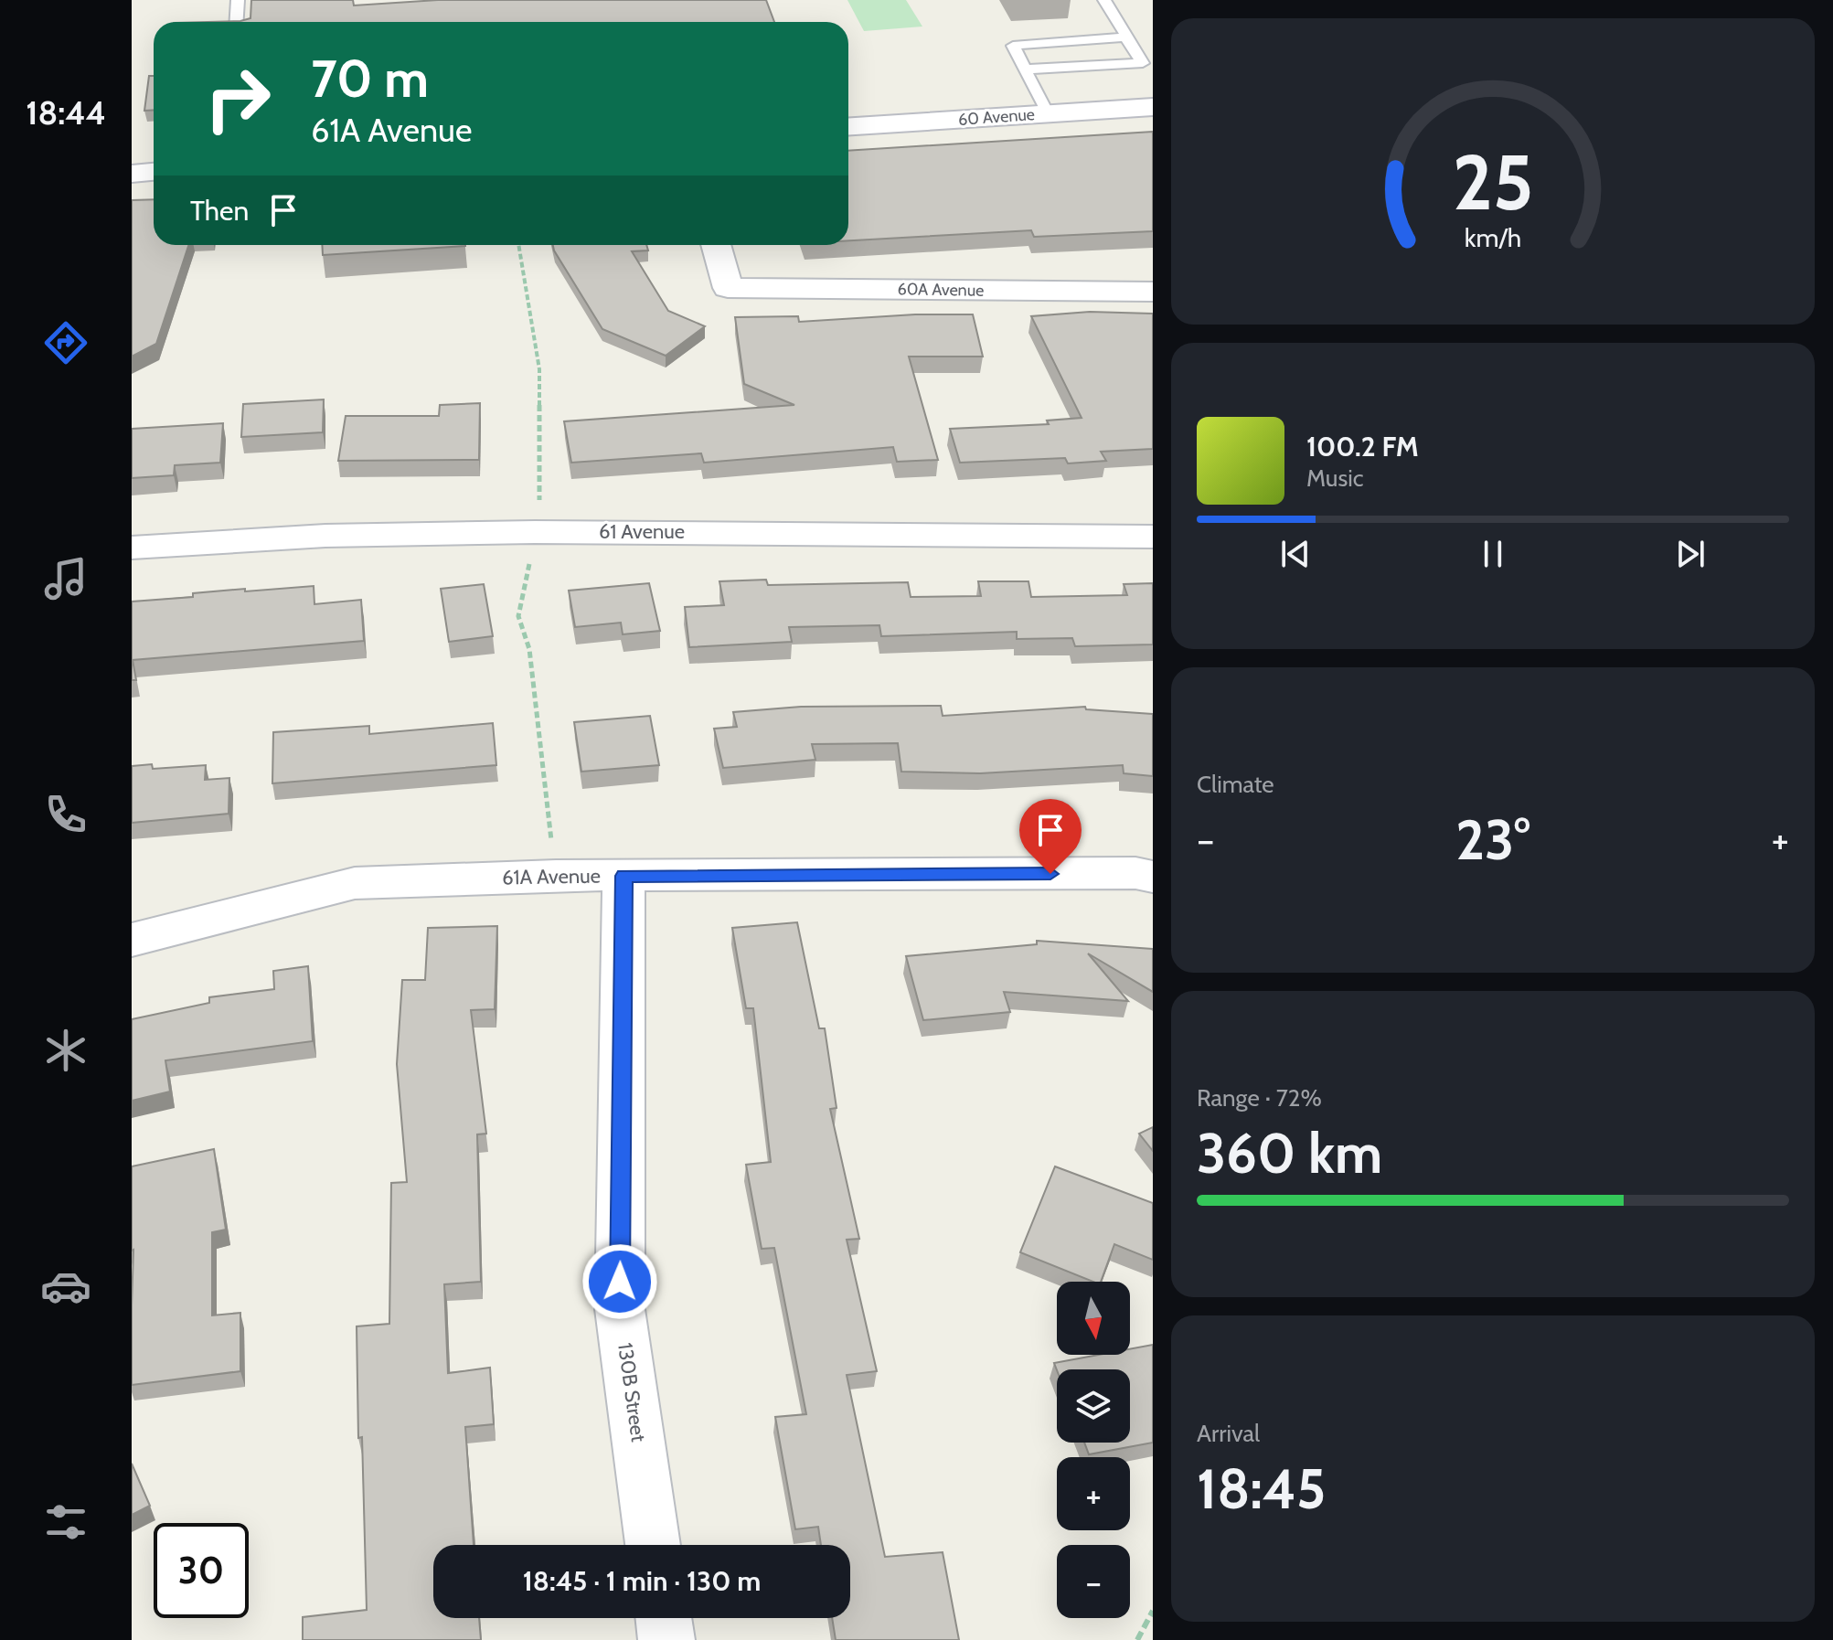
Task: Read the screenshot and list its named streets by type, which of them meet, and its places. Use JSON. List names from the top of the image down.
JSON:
{
  "streets": {
    "street": [
      "60 Avenue",
      "60A Avenue",
      "61 Avenue",
      "61A Avenue",
      "130B Street"
    ]
  },
  "crossings": [
    ["61A Avenue", "130B Street"]
  ],
  "north": "bottom",
  "page": {
    "tabs": "18:44",
    "turn": ["70 m", "61A Avenue"],
    "then": "Then",
    "song": ["100.2 FM", "Music"],
    "tile": [
      "Climate",
      ["Range · 72%", "360 km"],
      ["Arrival", "18:45"]
    ],
    "heat": ["−", "23°", "+"],
    "map_buttons": ["+", "−"],
    "limit": "30",
    "trip": "18:45 · 1 min · 130 m",
    "gauge": ["25", "km/h"]
  }
}
